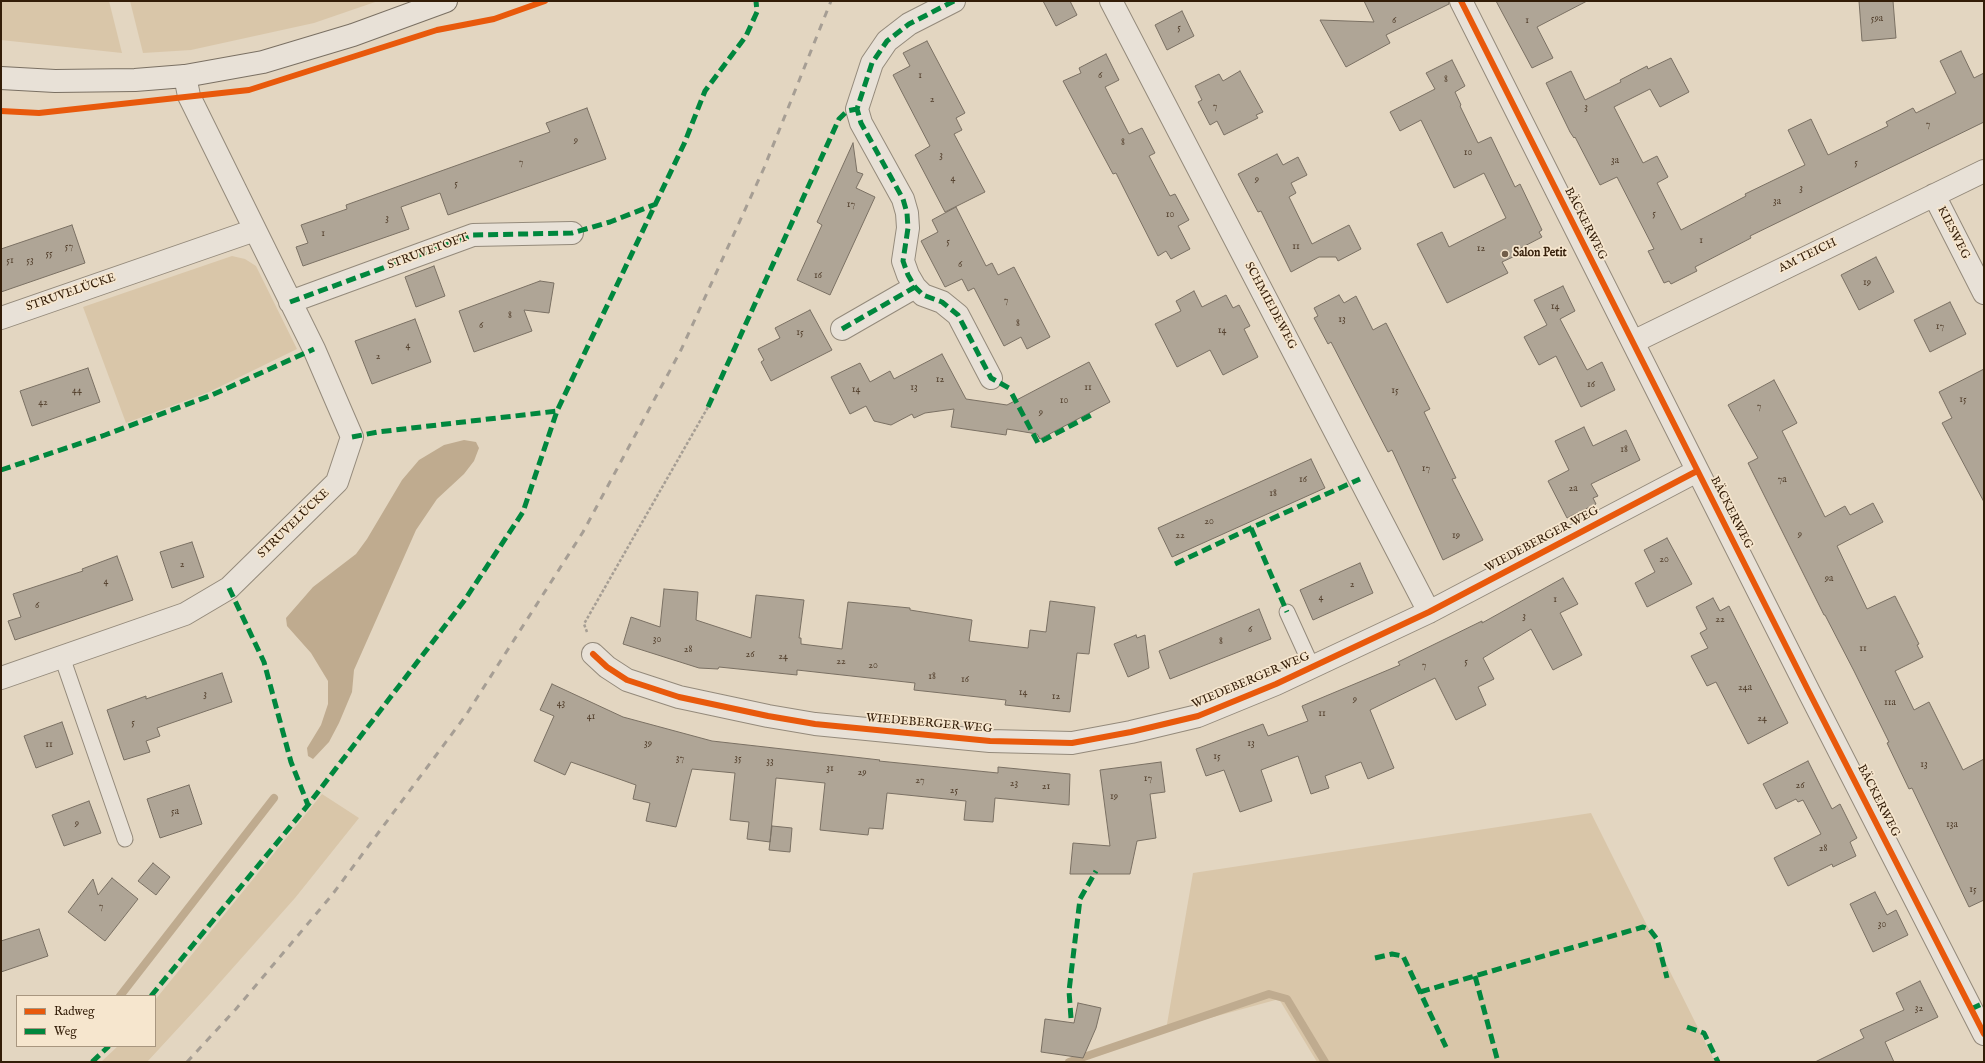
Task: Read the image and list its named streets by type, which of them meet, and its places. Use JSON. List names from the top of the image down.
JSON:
{
  "streets": {
    "street": [
      "BÄCKERWEG",
      "KIESWEG",
      "STRUVETOFT",
      "AM TEICH",
      "STRUVELÜCKE",
      "SCHMIEDEWEG",
      "WIEDEBERGER WEG"
    ]
  },
  "crossings": [
    ["BÄCKERWEG", "AM TEICH"],
    ["BÄCKERWEG", "WIEDEBERGER WEG"],
    ["KIESWEG", "AM TEICH"],
    ["STRUVETOFT", "STRUVELÜCKE"],
    ["SCHMIEDEWEG", "WIEDEBERGER WEG"]
  ],
  "places": ["Salon Petit"],
  "house_numbers": [
    "59a",
    "6",
    "1",
    "5",
    "1",
    "6",
    "8",
    "2",
    "7",
    "3",
    "7",
    "9",
    "8",
    "10",
    "3",
    "3a",
    "7",
    "5",
    "4",
    "9",
    "5",
    "3",
    "3a",
    "17",
    "5",
    "10",
    "3",
    "1",
    "1",
    "5",
    "57",
    "11",
    "12",
    "55",
    "51",
    "53",
    "6",
    "16",
    "19",
    "7",
    "14",
    "8",
    "13",
    "8",
    "6",
    "17",
    "14",
    "15",
    "4",
    "2",
    "12",
    "16",
    "13",
    "11",
    "14",
    "44",
    "15",
    "15",
    "10",
    "42",
    "7",
    "9",
    "18",
    "17",
    "16",
    "7a",
    "2a",
    "18",
    "20",
    "9",
    "22",
    "19",
    "20",
    "2",
    "9a",
    "4",
    "2",
    "4",
    "1",
    "6",
    "3",
    "22",
    "6",
    "30",
    "8",
    "11",
    "28",
    "26",
    "24",
    "22",
    "5",
    "20",
    "7",
    "18",
    "16",
    "24a",
    "14",
    "3",
    "12",
    "9",
    "11a",
    "43",
    "11",
    "41",
    "24",
    "5",
    "39",
    "13",
    "11",
    "15",
    "37",
    "35",
    "33",
    "13",
    "31",
    "29",
    "17",
    "27",
    "23",
    "26",
    "21",
    "25",
    "19",
    "5a",
    "9",
    "13a",
    "28",
    "15",
    "7",
    "30",
    "32"
  ],
  "legend": ["Radweg", "Weg"]
}
